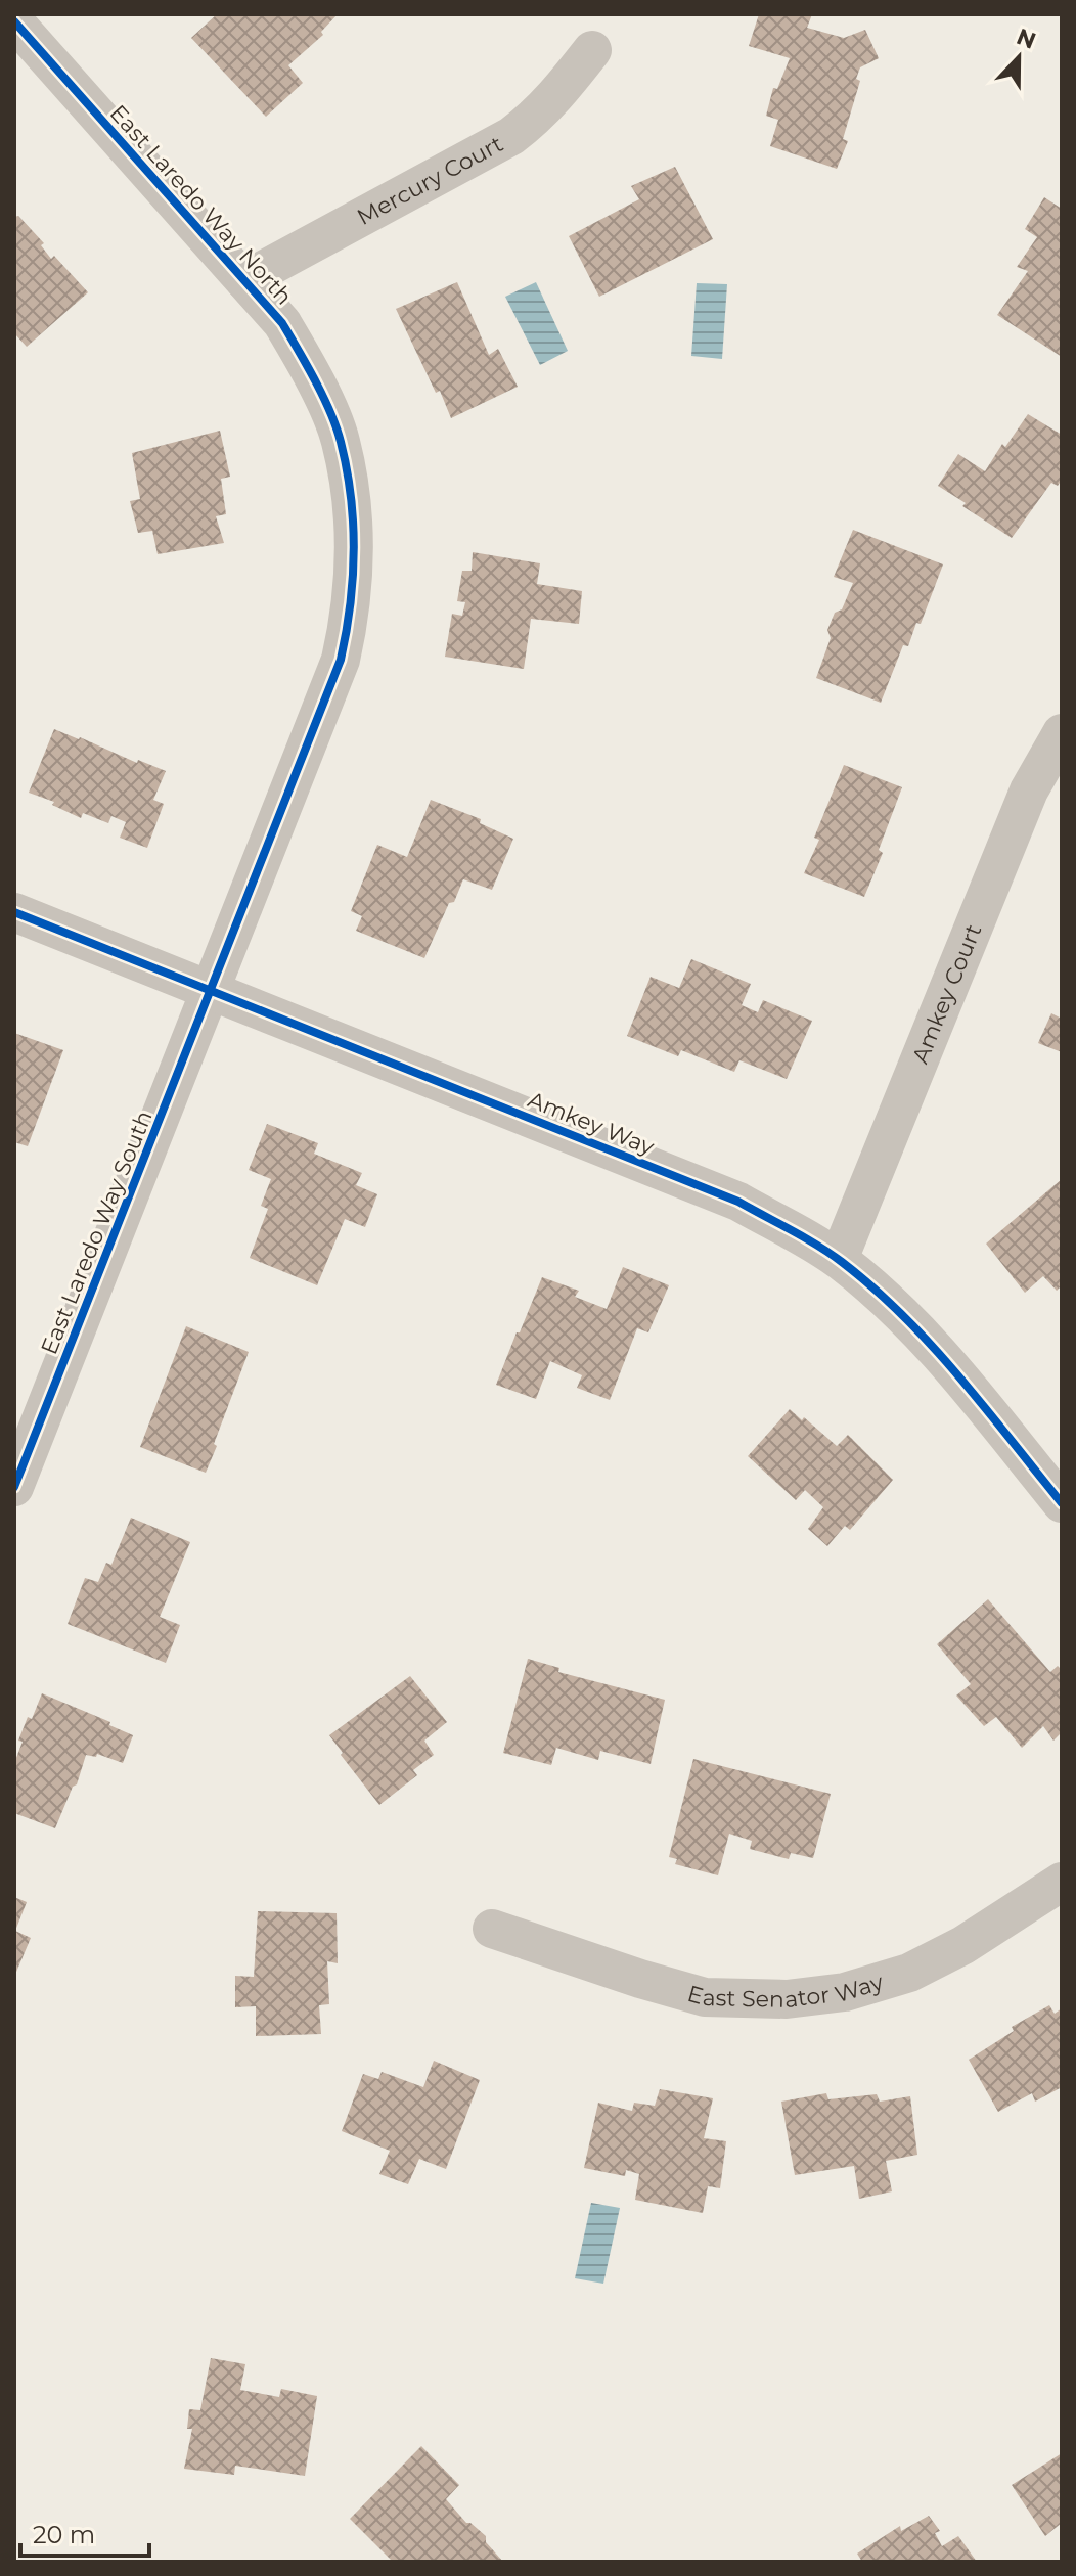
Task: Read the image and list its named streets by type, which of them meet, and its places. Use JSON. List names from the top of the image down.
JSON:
{
  "streets": {
    "street": [
      "Mercury Court",
      "East Laredo Way North",
      "Amkey Court",
      "Amkey Way",
      "East Laredo Way South",
      "East Senator Way"
    ]
  },
  "crossings": [
    ["Mercury Court", "East Laredo Way North"],
    ["East Laredo Way North", "Amkey Way"],
    ["East Laredo Way North", "East Laredo Way South"],
    ["Amkey Court", "Amkey Way"],
    ["Amkey Way", "East Laredo Way South"]
  ],
  "scale_bar": "20 m",
  "north": "top"
}
